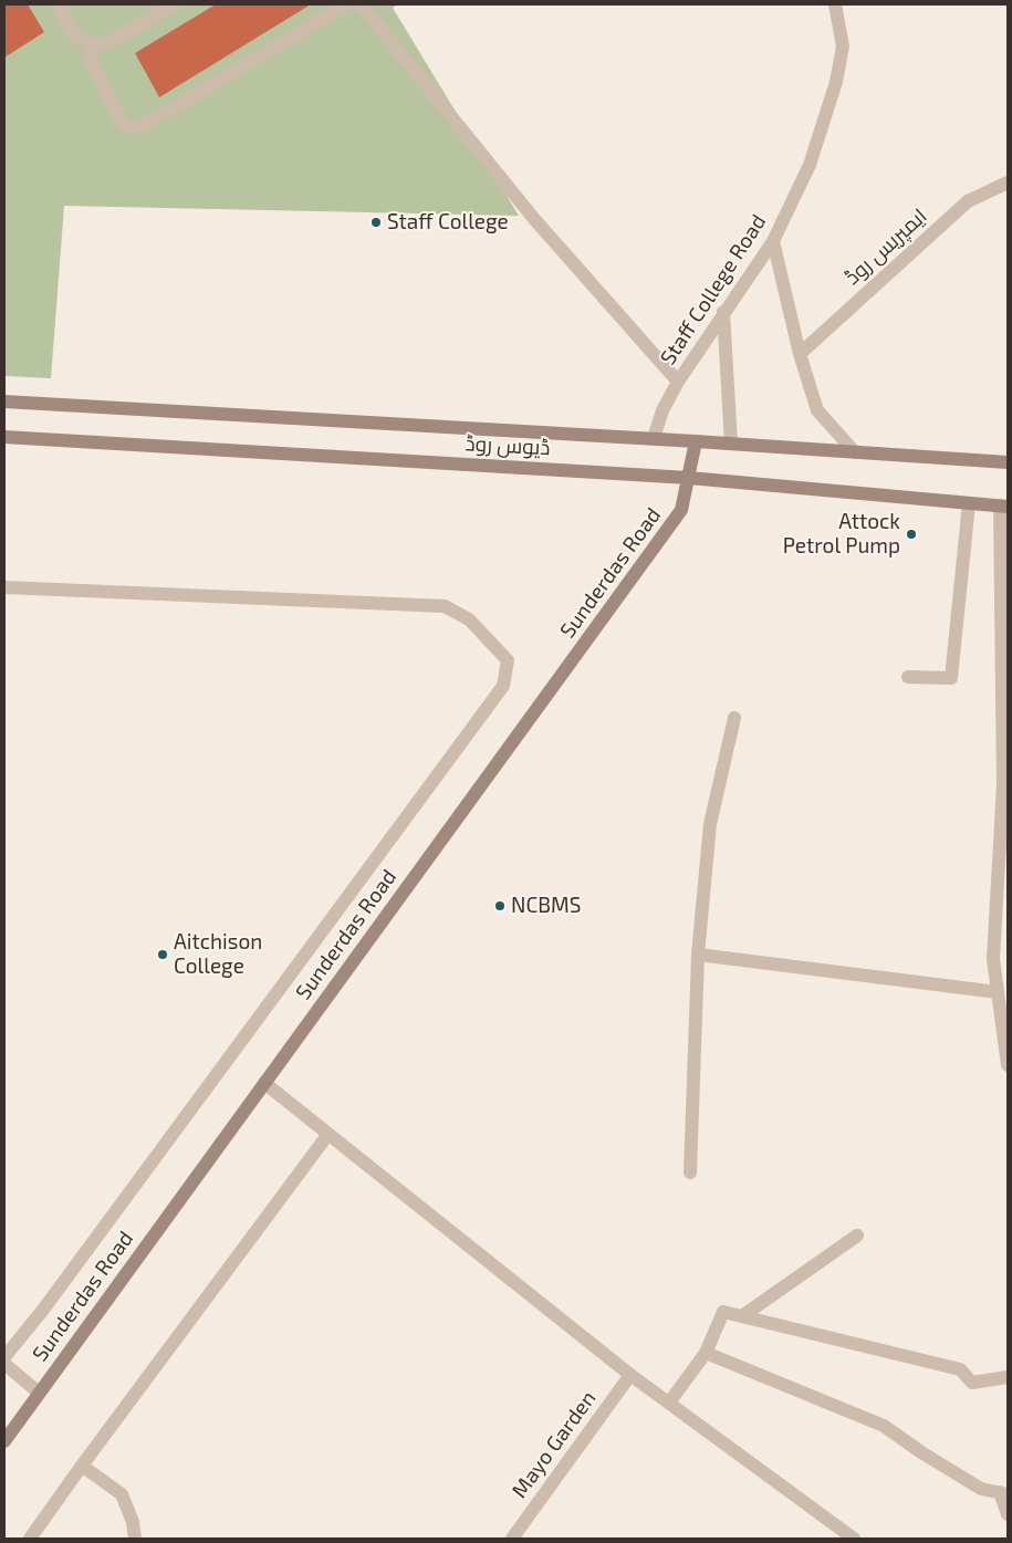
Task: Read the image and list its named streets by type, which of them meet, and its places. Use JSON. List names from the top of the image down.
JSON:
{
  "streets": {
    "main road": ["ڈیوس روڈ", "Sunderdas Road"],
    "street": ["ایمپریس روڈ", "Staff College Road", "Mayo Garden"]
  },
  "crossings": [
    ["Staff College Road", "ڈیوس روڈ"],
    ["ڈیوس روڈ", "Sunderdas Road"]
  ],
  "places": [
    "Staff College",
    "Attock Petrol Pump",
    "NCBMS",
    "Aitchison College"
  ]
}
